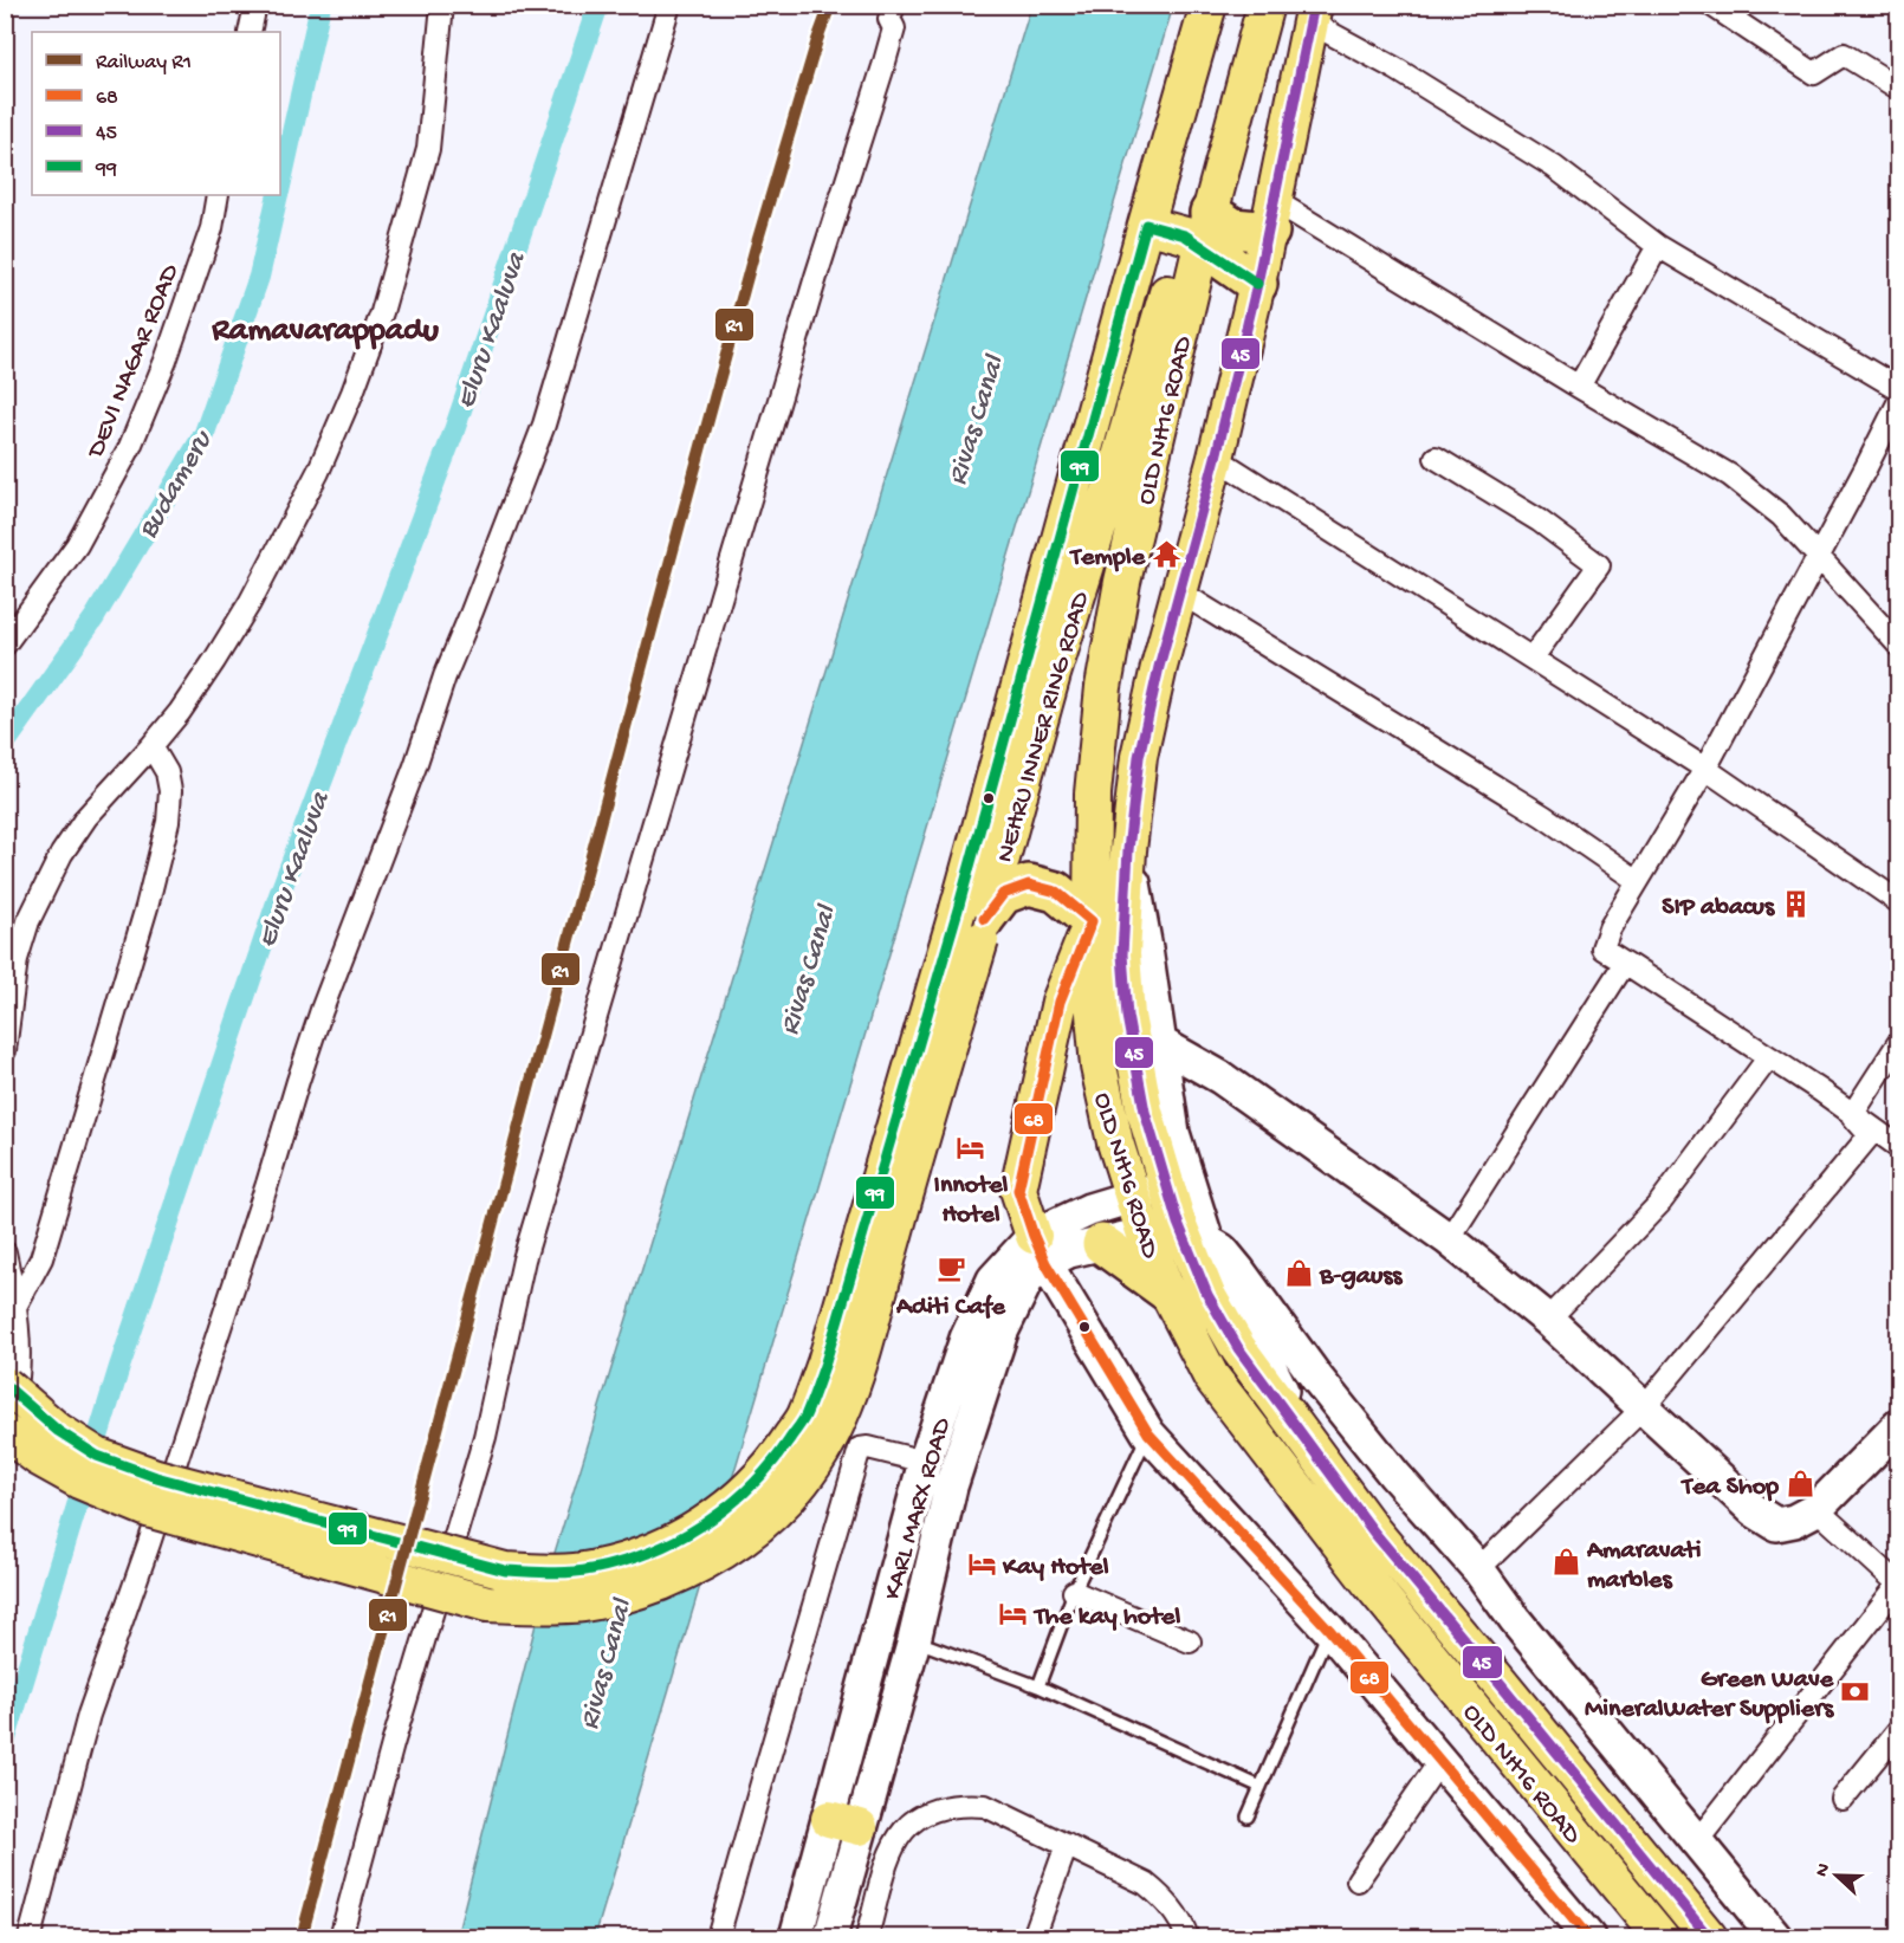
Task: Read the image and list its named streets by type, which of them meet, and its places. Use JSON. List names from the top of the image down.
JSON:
{
  "streets": {
    "main road": ["OLD NH16 ROAD", "NEHRU INNER RING ROAD"],
    "street": ["DEVI NAGAR ROAD", "KARL MARX ROAD"]
  },
  "crossings": [
    ["OLD NH16 ROAD", "NEHRU INNER RING ROAD"],
    ["OLD NH16 ROAD", "KARL MARX ROAD"]
  ],
  "districts": ["Ramavarappadu"],
  "water": ["Eluru Kaaluva", "Rivas Canal", "Budameru"],
  "places": {
    "temple": ["Temple"],
    "building": ["SIP abacus"],
    "hotel": ["Innotel Hotel", "Kay Hotel", "The kay hotel"],
    "cafe": ["Aditi Cafe"],
    "shop": ["B-gauss", "Tea Shop", "Amaravati marbles"],
    "bank": ["Green Wave MineralWater Suppliers"]
  },
  "lines": [
    "rail line R1",
    "transit line 45",
    "transit line 99",
    "transit line 68"
  ],
  "legend": [
    "Railway R1",
    "68",
    "45",
    "99"
  ],
  "north": "left"
}
